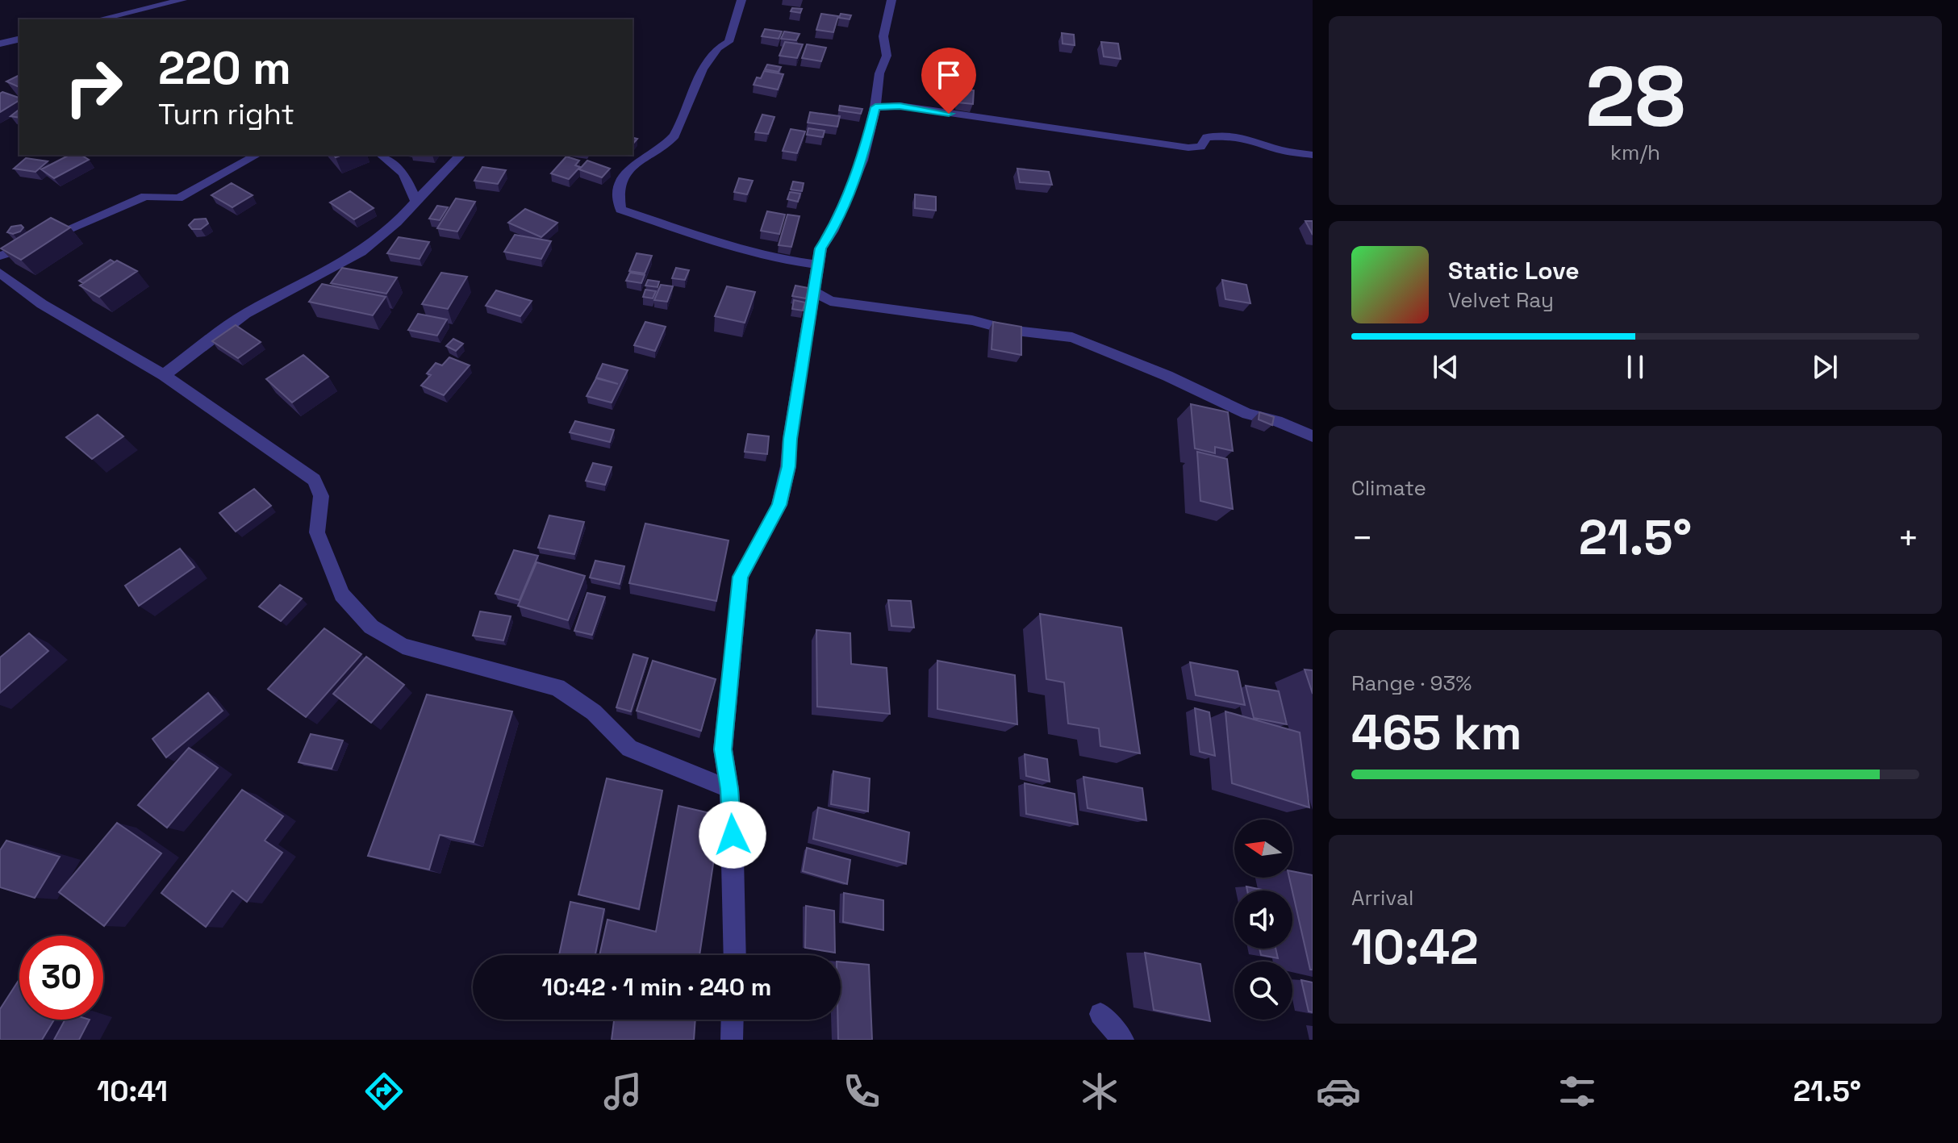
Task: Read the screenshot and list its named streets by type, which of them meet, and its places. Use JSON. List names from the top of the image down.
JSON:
{
  "north": "left",
  "page": {
    "tile": [
      ["28", "km/h"],
      "Climate",
      ["Range · 93%", "465 km"],
      ["Arrival", "10:42"]
    ],
    "turn": ["220 m", "Turn right"],
    "song": ["Static Love", "Velvet Ray"],
    "heat": ["−", "21.5°", "+"],
    "limit": "30",
    "trip": "10:42 · 1 min · 240 m",
    "tabs": ["10:41", "21.5°"]
  }
}
